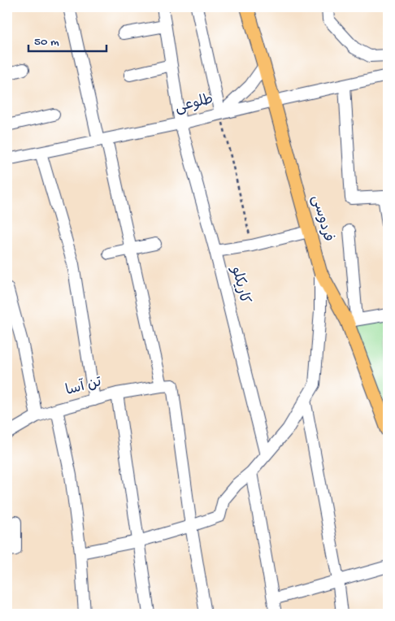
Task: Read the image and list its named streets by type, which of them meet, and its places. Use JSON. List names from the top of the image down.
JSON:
{
  "streets": {
    "main road": ["فردوسی"],
    "street": ["طلوعی", "کاریکلو", "تن آسا"]
  },
  "crossings": [
    ["طلوعی", "فردوسی"],
    ["طلوعی", "کاریکلو"]
  ],
  "scale_bar": "50 m"
}
